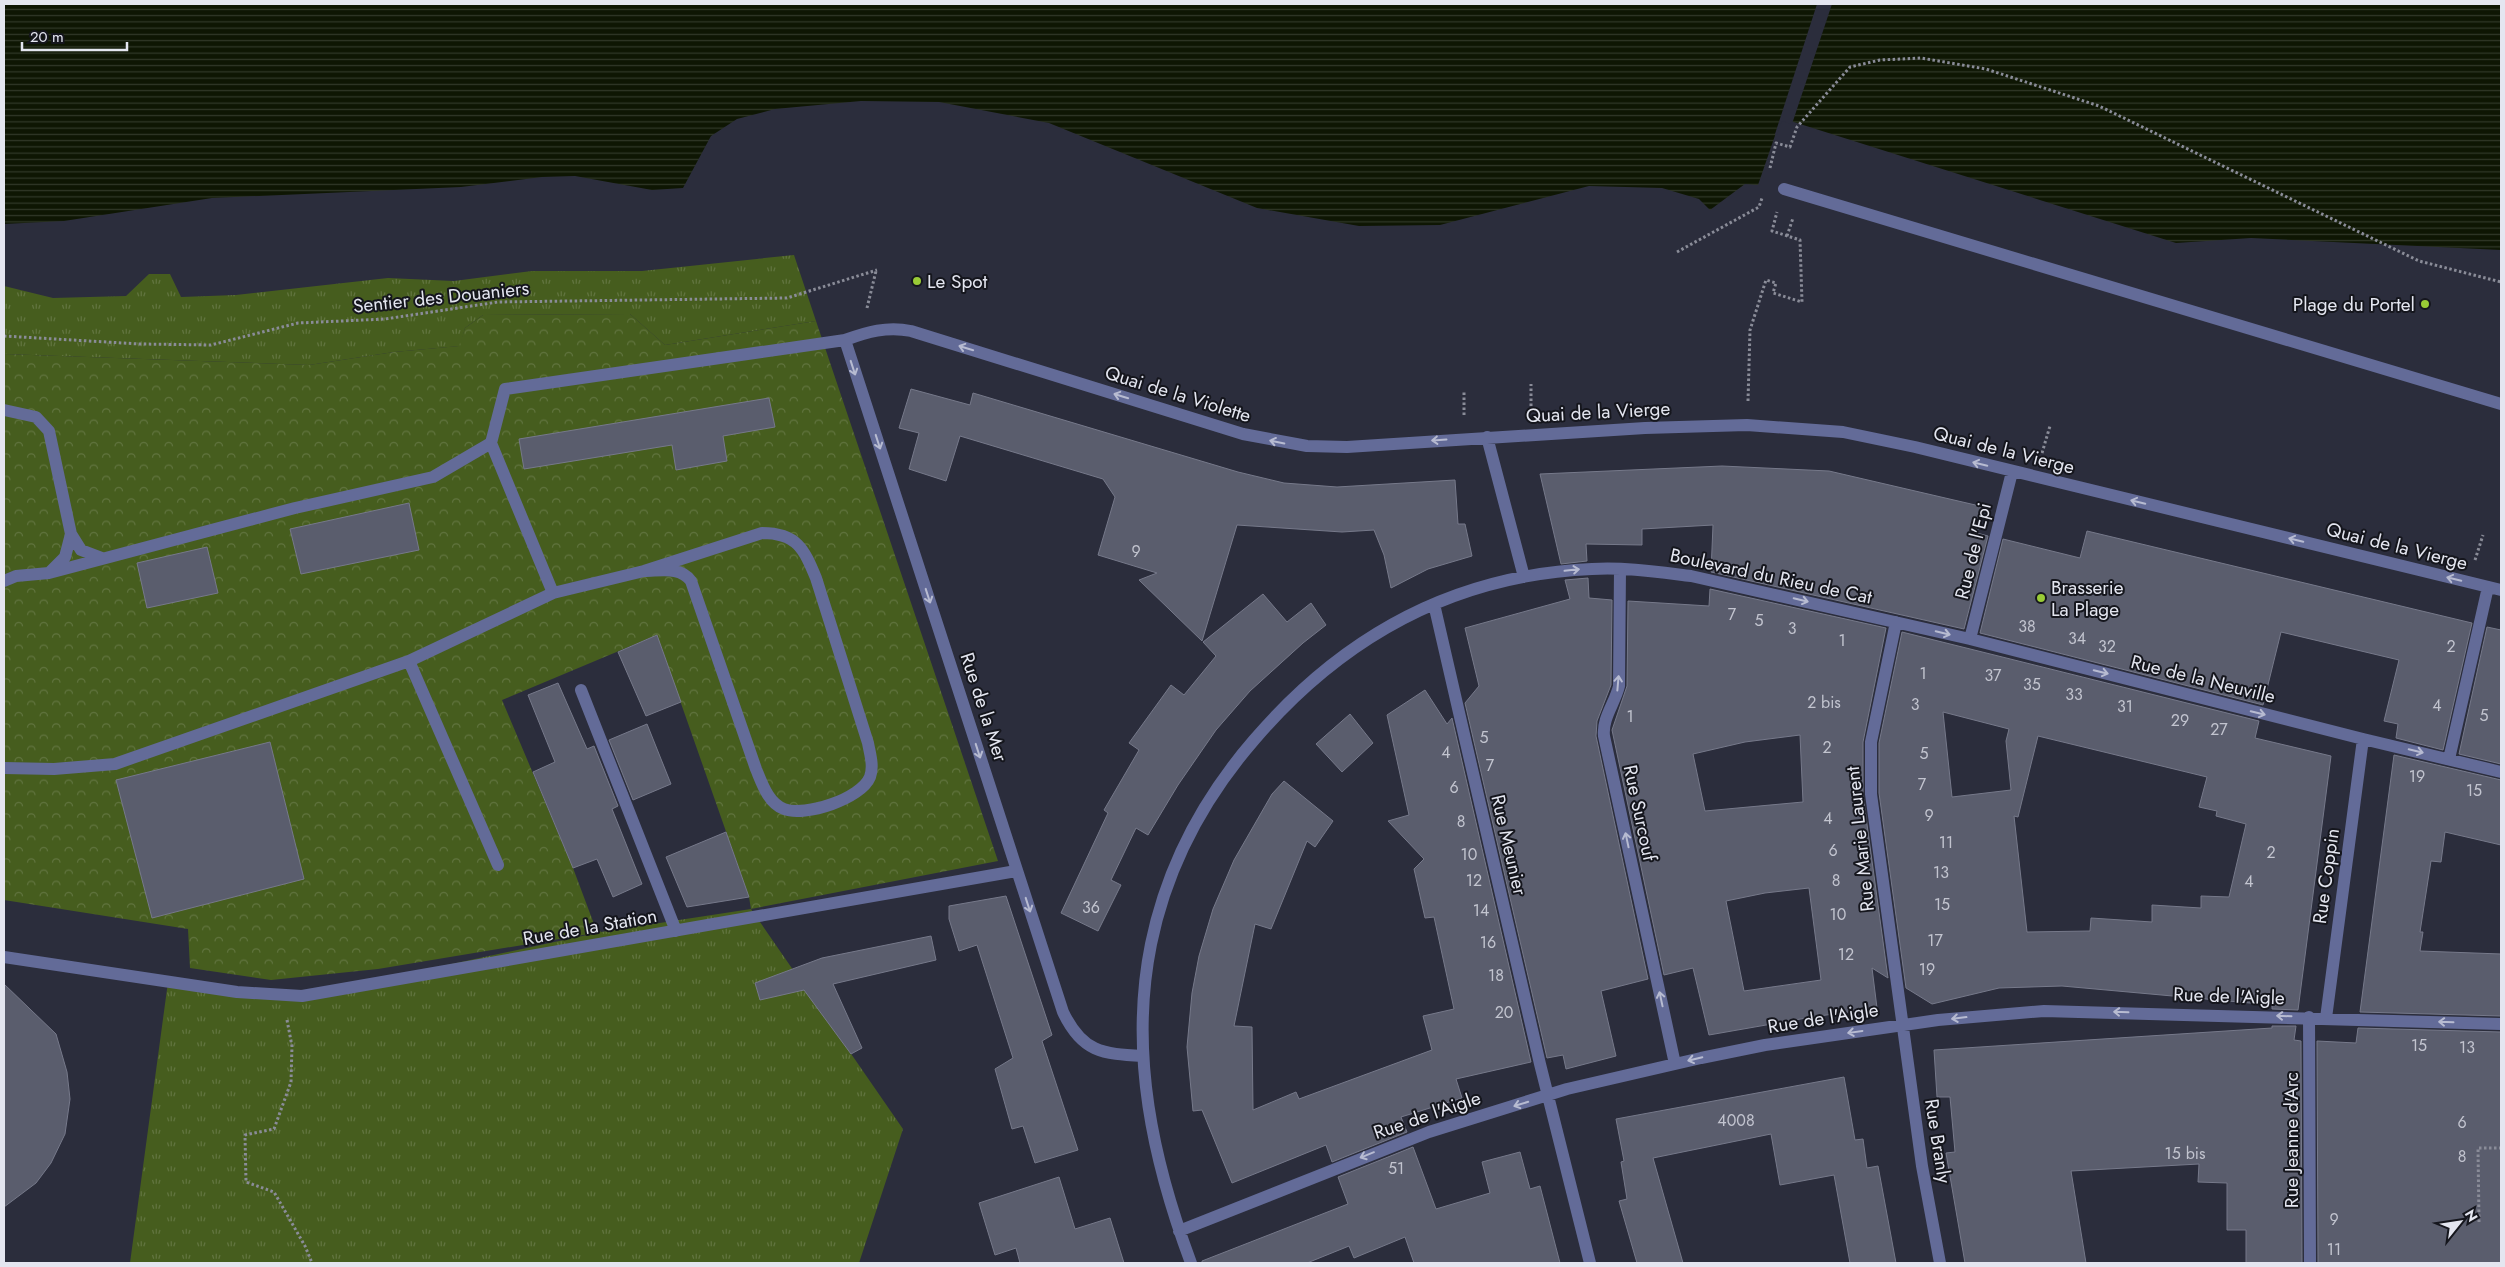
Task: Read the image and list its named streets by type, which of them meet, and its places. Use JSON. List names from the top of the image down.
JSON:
{
  "streets": {
    "street": [
      "Quai de la Violette",
      "Quai de la Vierge",
      "Rue de l'Epi",
      "Boulevard du Rieu de Cat",
      "Rue de la Neuville",
      "Rue de la Mer",
      "Rue Surcouf",
      "Rue Marie Laurent",
      "Rue Meunier",
      "Rue Coppin",
      "Rue de la Station",
      "Rue de l'Aigle",
      "Rue Jeanne d'Arc",
      "Rue Branly"
    ],
    "path": ["Sentier des Douaniers"]
  },
  "crossings": [
    ["Sentier des Douaniers", "Quai de la Violette"],
    ["Quai de la Violette", "Quai de la Vierge"],
    ["Quai de la Vierge", "Rue de l'Epi"],
    ["Rue de l'Epi", "Rue de la Neuville"],
    ["Boulevard du Rieu de Cat", "Rue de la Neuville"],
    ["Boulevard du Rieu de Cat", "Rue de la Mer"],
    ["Boulevard du Rieu de Cat", "Rue Surcouf"],
    ["Boulevard du Rieu de Cat", "Rue Marie Laurent"],
    ["Boulevard du Rieu de Cat", "Rue Meunier"],
    ["Boulevard du Rieu de Cat", "Rue de l'Aigle"],
    ["Rue de la Neuville", "Rue Marie Laurent"],
    ["Rue de la Neuville", "Rue Coppin"],
    ["Rue de la Mer", "Rue de la Station"],
    ["Rue Surcouf", "Rue de l'Aigle"],
    ["Rue Marie Laurent", "Rue de l'Aigle"],
    ["Rue Marie Laurent", "Rue Branly"],
    ["Rue Meunier", "Rue de l'Aigle"],
    ["Rue Coppin", "Rue de l'Aigle"],
    ["Rue de l'Aigle", "Rue Jeanne d'Arc"],
    ["Rue de l'Aigle", "Rue Branly"]
  ],
  "one_way": [
    "Quai de la Violette",
    "Quai de la Vierge",
    "Rue de la Neuville",
    "Rue de la Mer",
    "Rue Surcouf",
    "Rue de l'Aigle"
  ],
  "places": ["Le Spot", "Plage du Portel", "Brasserie La Plage"],
  "house_numbers": [
    "9",
    "7",
    "5",
    "38",
    "3",
    "34",
    "1",
    "32",
    "2",
    "1",
    "37",
    "35",
    "33",
    "2 bis",
    "3",
    "4",
    "31",
    "5",
    "1",
    "29",
    "27",
    "5",
    "2",
    "4",
    "5",
    "7",
    "19",
    "7",
    "6",
    "15",
    "9",
    "4",
    "8",
    "11",
    "6",
    "2",
    "10",
    "13",
    "12",
    "8",
    "4",
    "15",
    "36",
    "14",
    "10",
    "17",
    "16",
    "12",
    "19",
    "18",
    "20",
    "15",
    "13",
    "4008",
    "6",
    "15 bis",
    "8",
    "51",
    "9",
    "11"
  ],
  "scale_bar": "20 m",
  "north": "top right"
}
